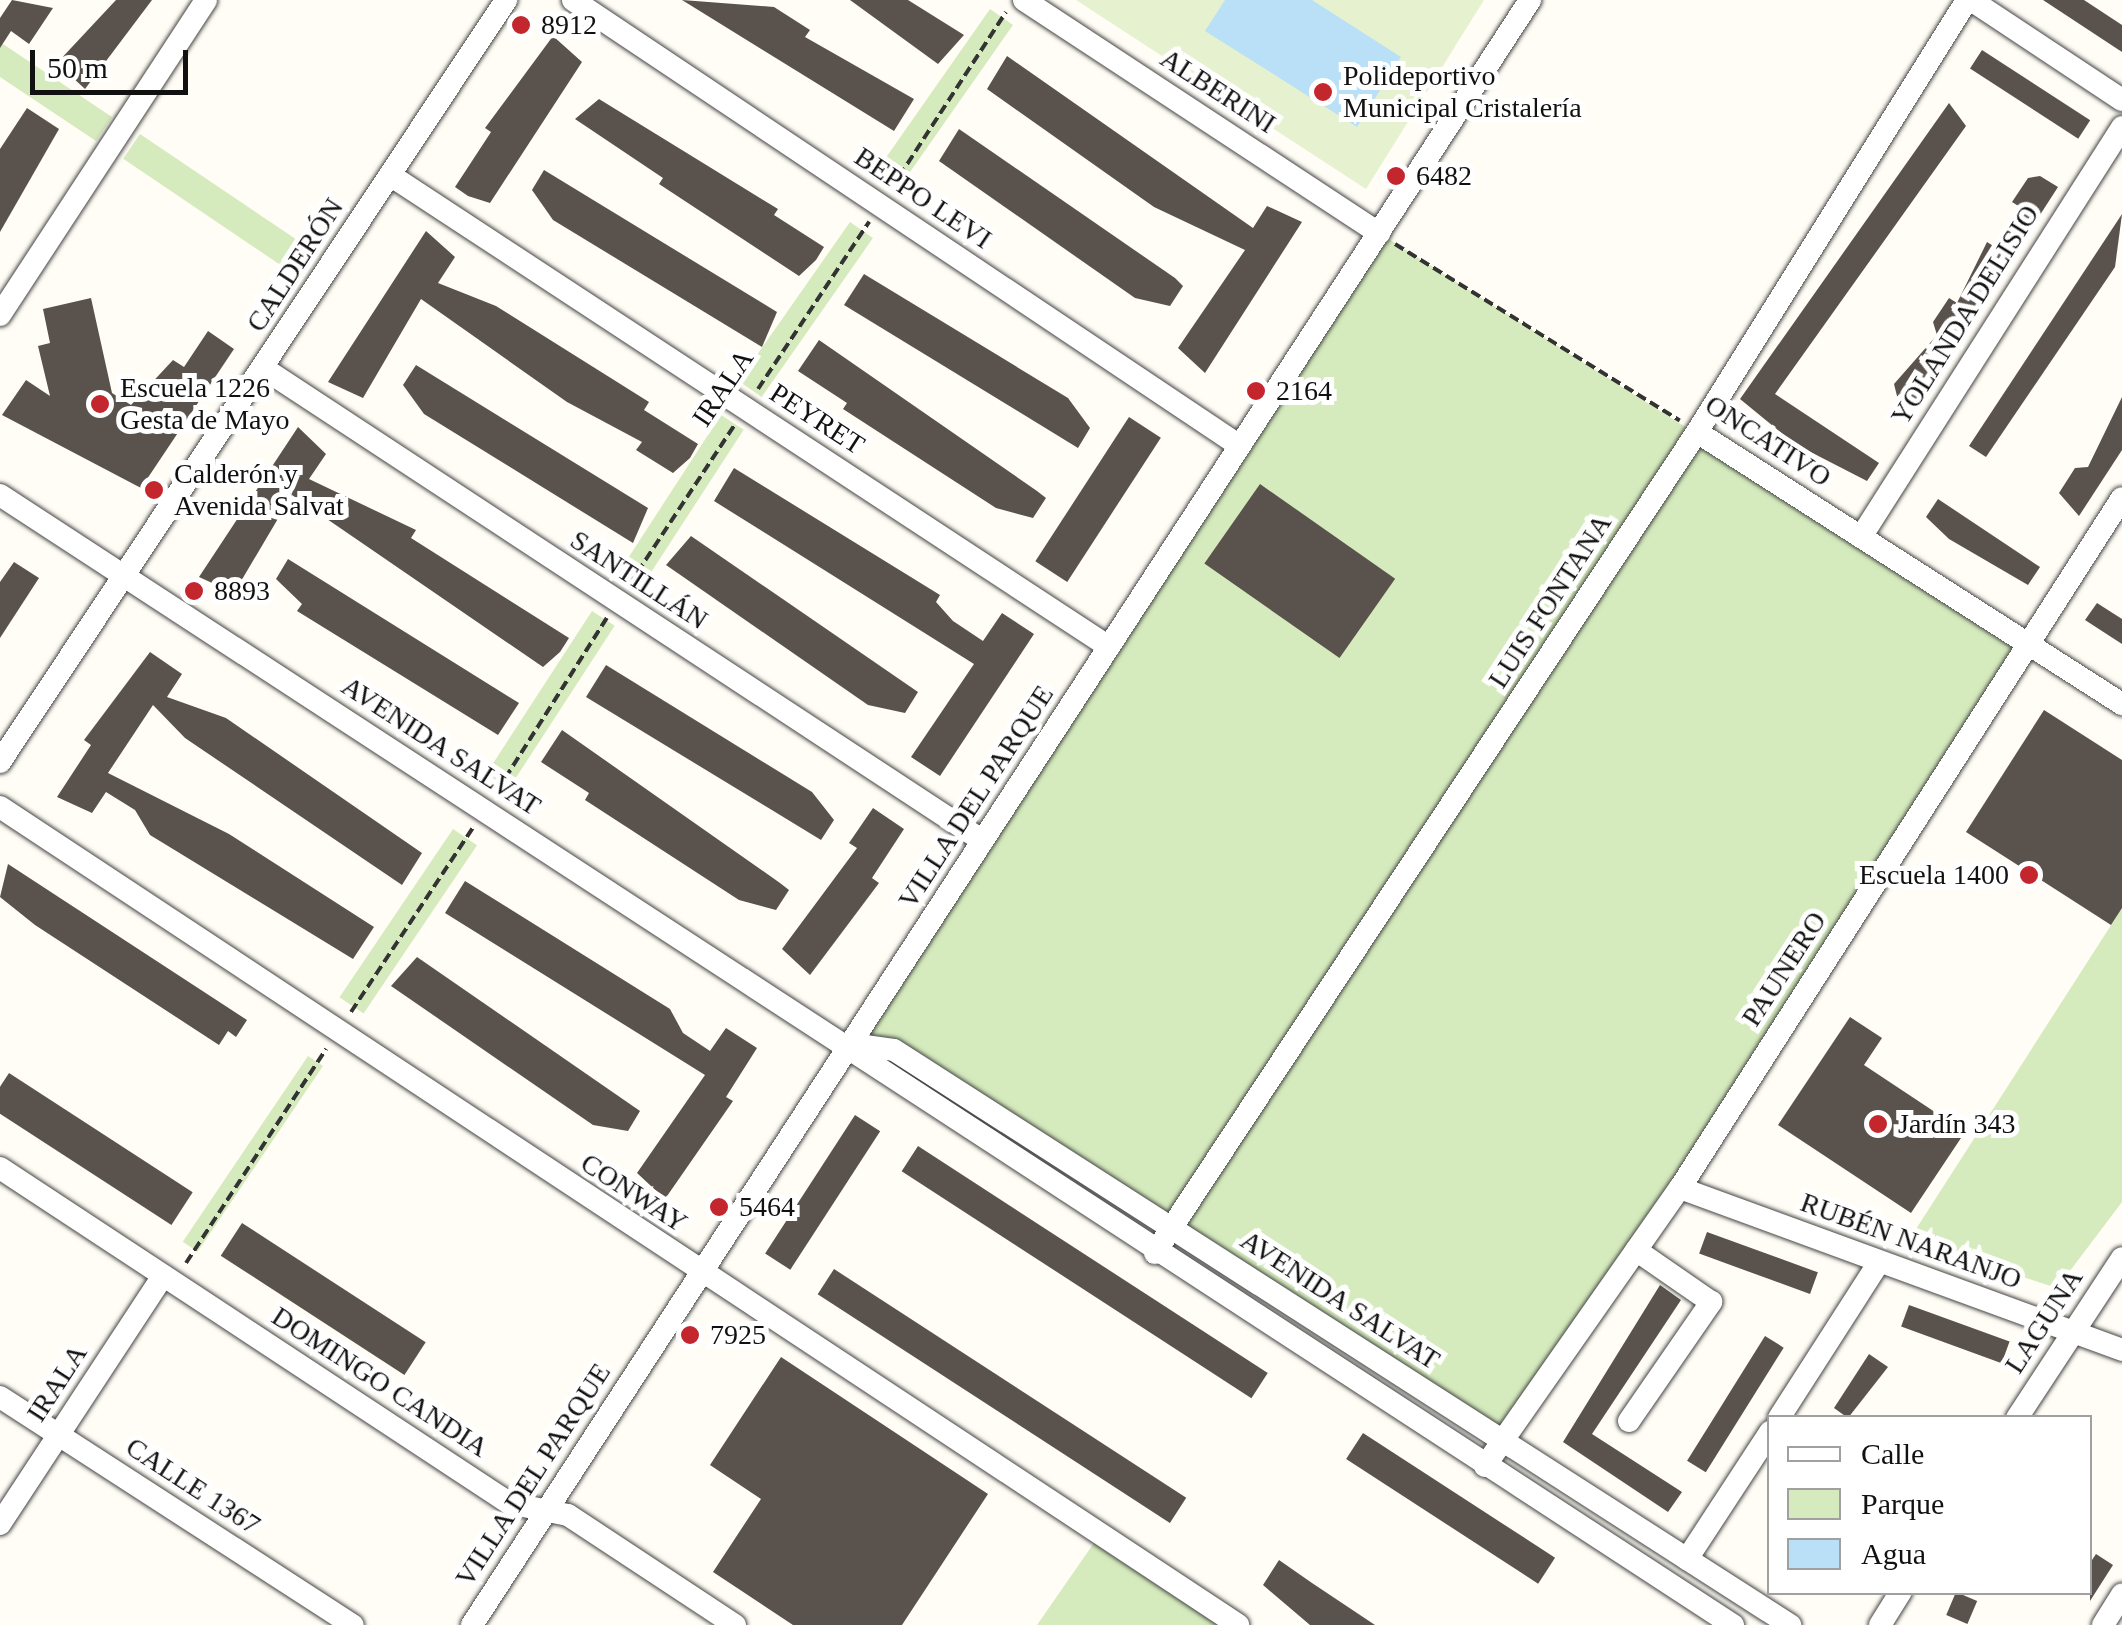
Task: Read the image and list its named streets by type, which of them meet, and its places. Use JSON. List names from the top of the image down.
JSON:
{
  "streets": {
    "street": [
      "ALBERINI",
      "BEPPO LEVI",
      "CALDERÓN",
      "YOLANDA DELISIO",
      "IRALA",
      "PEYRET",
      "ONCATIVO",
      "SANTILLÁN",
      "LUIS FONTANA",
      "AVENIDA SALVAT",
      "VILLA DEL PARQUE",
      "PAUNERO",
      "CONWAY",
      "RUBÉN NARANJO",
      "LAGUNA",
      "DOMINGO CANDIA",
      "CALLE 1367"
    ]
  },
  "crossings": [
    ["ALBERINI", "ONCATIVO"],
    ["ALBERINI", "VILLA DEL PARQUE"],
    ["BEPPO LEVI", "IRALA"],
    ["BEPPO LEVI", "VILLA DEL PARQUE"],
    ["CALDERÓN", "PEYRET"],
    ["CALDERÓN", "SANTILLÁN"],
    ["CALDERÓN", "AVENIDA SALVAT"],
    ["YOLANDA DELISIO", "ONCATIVO"],
    ["IRALA", "PEYRET"],
    ["IRALA", "SANTILLÁN"],
    ["IRALA", "AVENIDA SALVAT"],
    ["IRALA", "DOMINGO CANDIA"],
    ["IRALA", "CALLE 1367"],
    ["PEYRET", "VILLA DEL PARQUE"],
    ["ONCATIVO", "LUIS FONTANA"],
    ["ONCATIVO", "VILLA DEL PARQUE"],
    ["ONCATIVO", "PAUNERO"],
    ["SANTILLÁN", "VILLA DEL PARQUE"],
    ["LUIS FONTANA", "AVENIDA SALVAT"],
    ["AVENIDA SALVAT", "VILLA DEL PARQUE"],
    ["AVENIDA SALVAT", "PAUNERO"],
    ["VILLA DEL PARQUE", "CONWAY"],
    ["VILLA DEL PARQUE", "DOMINGO CANDIA"],
    ["PAUNERO", "RUBÉN NARANJO"],
    ["RUBÉN NARANJO", "LAGUNA"]
  ],
  "places": [
    "8912",
    "Polideportivo Municipal Cristalería",
    "6482",
    "2164",
    "Escuela 1226 Gesta de Mayo",
    "Calderón y Avenida Salvat",
    "8893",
    "Escuela 1400",
    "Jardín 343",
    "5464",
    "7925"
  ],
  "legend": ["Calle", "Parque", "Agua"],
  "scale_bar": "50 m"
}
